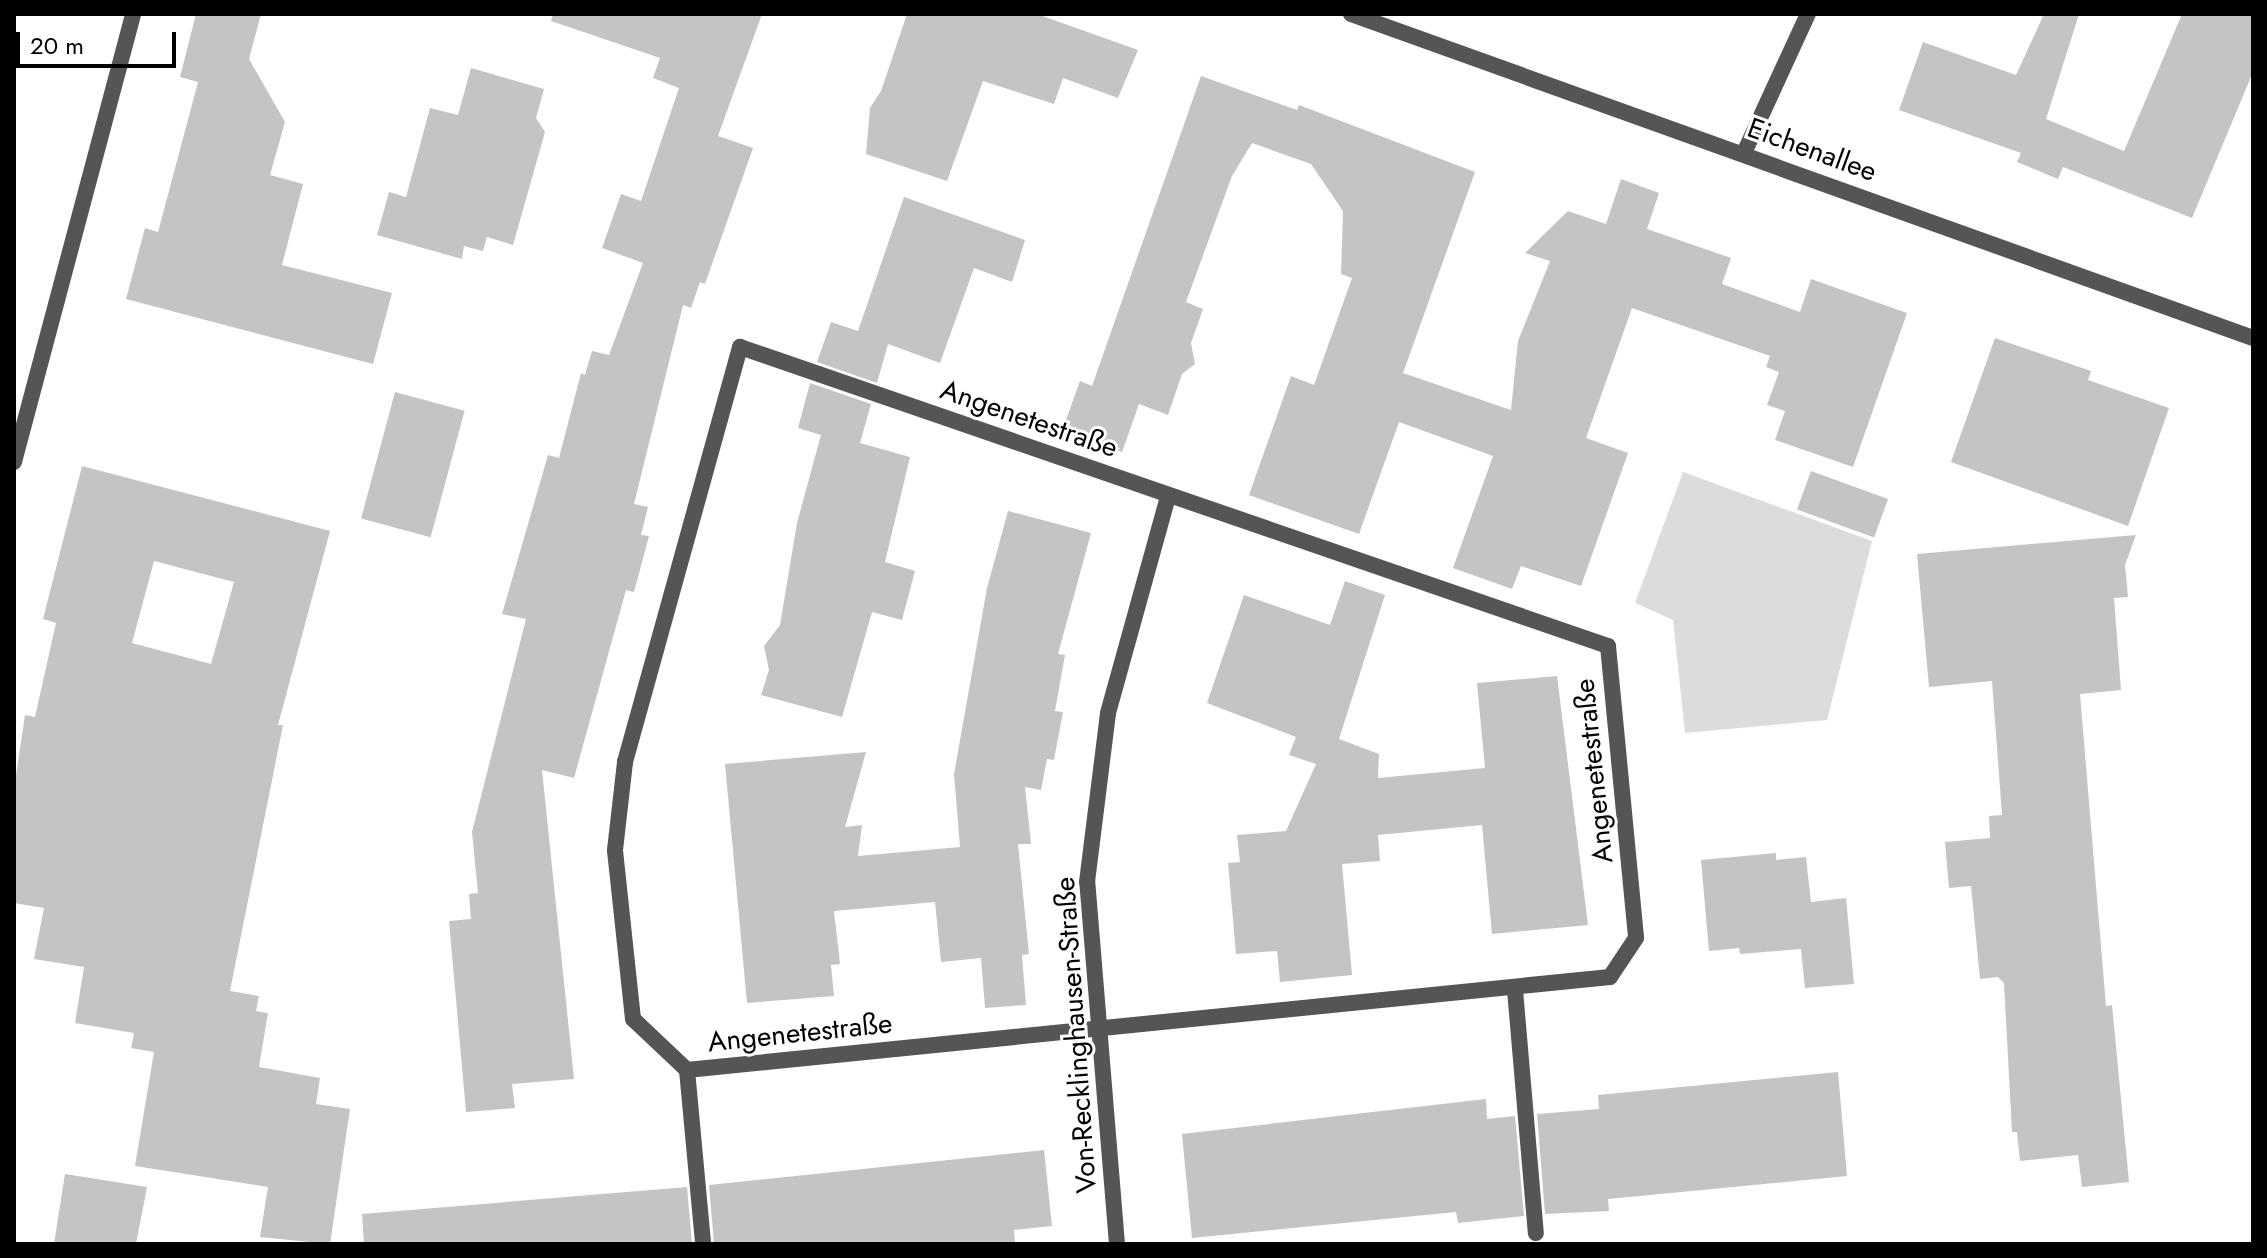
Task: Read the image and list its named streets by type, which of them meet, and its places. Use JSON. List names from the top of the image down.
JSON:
{
  "streets": {
    "street": ["Eichenallee", "Angenetestraße", "Von-Recklinghausen-Straße"]
  },
  "crossings": [
    ["Angenetestraße", "Von-Recklinghausen-Straße"]
  ],
  "scale_bar": "20 m"
}
